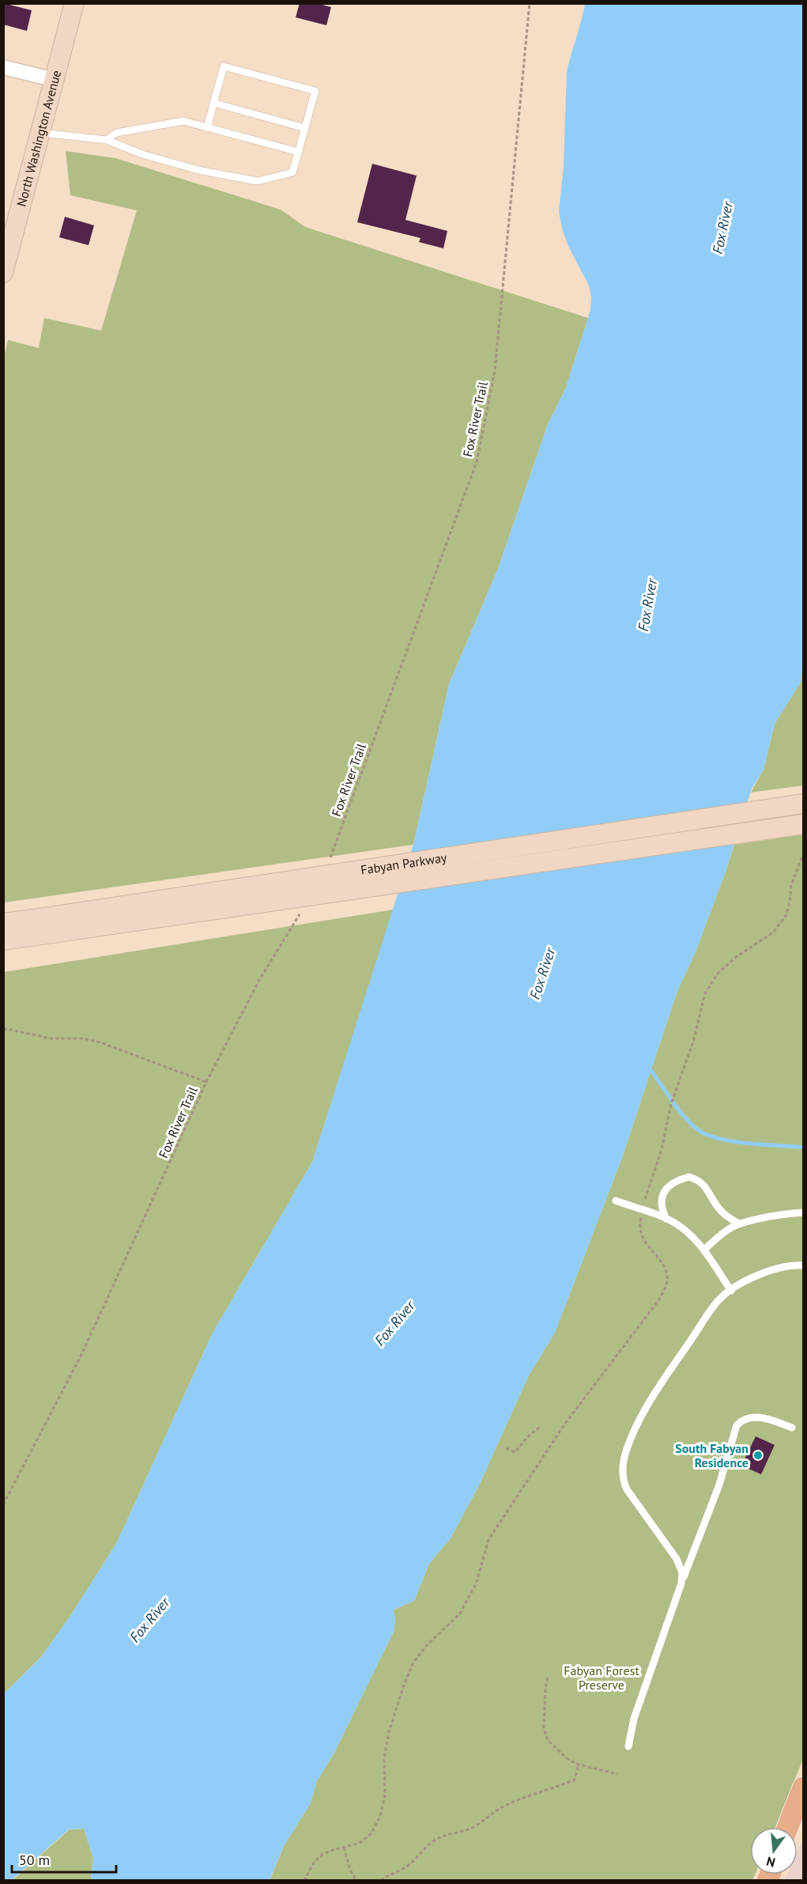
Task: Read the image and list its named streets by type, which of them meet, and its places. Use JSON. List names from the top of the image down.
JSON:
{
  "streets": {
    "main road": ["North Washington Avenue", "Fabyan Parkway"],
    "path": ["Fox River Trail"]
  },
  "water": ["Fox River"],
  "parks": ["Fabyan Forest Preserve"],
  "places": ["South Fabyan Residence"],
  "scale_bar": "50 m",
  "north": "bottom"
}
